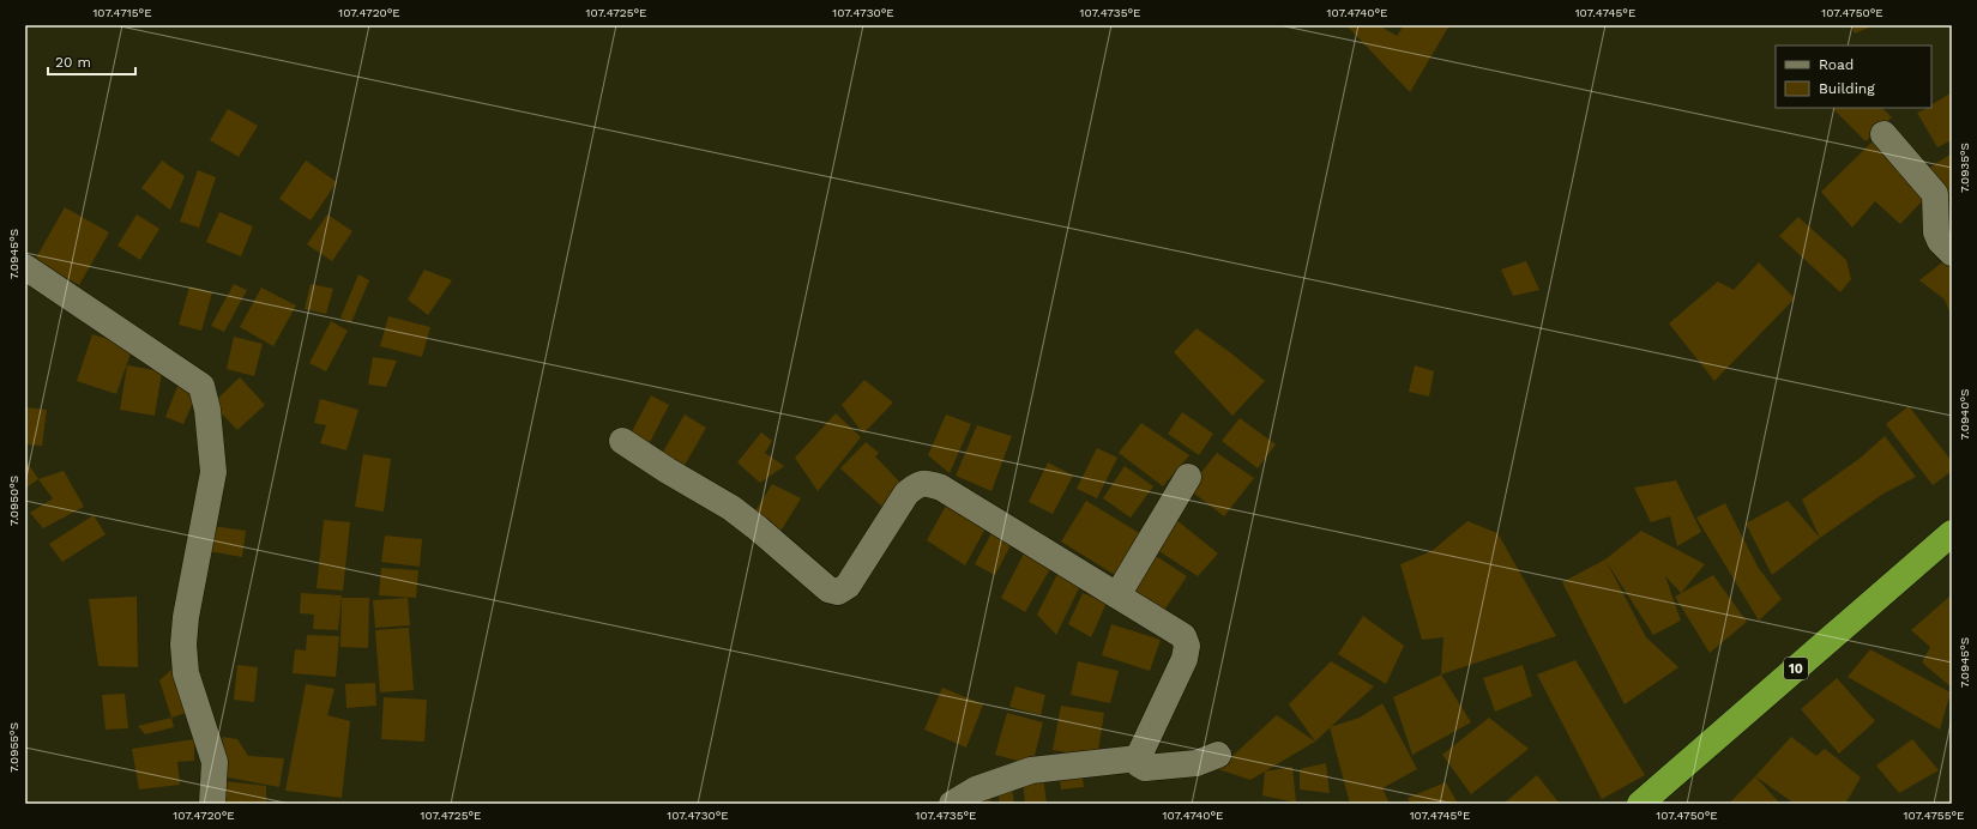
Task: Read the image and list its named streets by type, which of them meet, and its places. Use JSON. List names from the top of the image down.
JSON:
{
  "streets": {
    "highway": ["10"]
  },
  "legend": ["Road", "Building"],
  "scale_bar": "20 m",
  "coordinates": [
    "107.4715°E",
    "107.4720°E",
    "107.4725°E",
    "107.4730°E",
    "107.4735°E",
    "107.4740°E",
    "107.4745°E",
    "107.4750°E",
    "7.0935°S",
    "7.0945°S",
    "7.0940°S",
    "7.0950°S",
    "7.0955°S",
    "107.4755°E"
  ]
}
